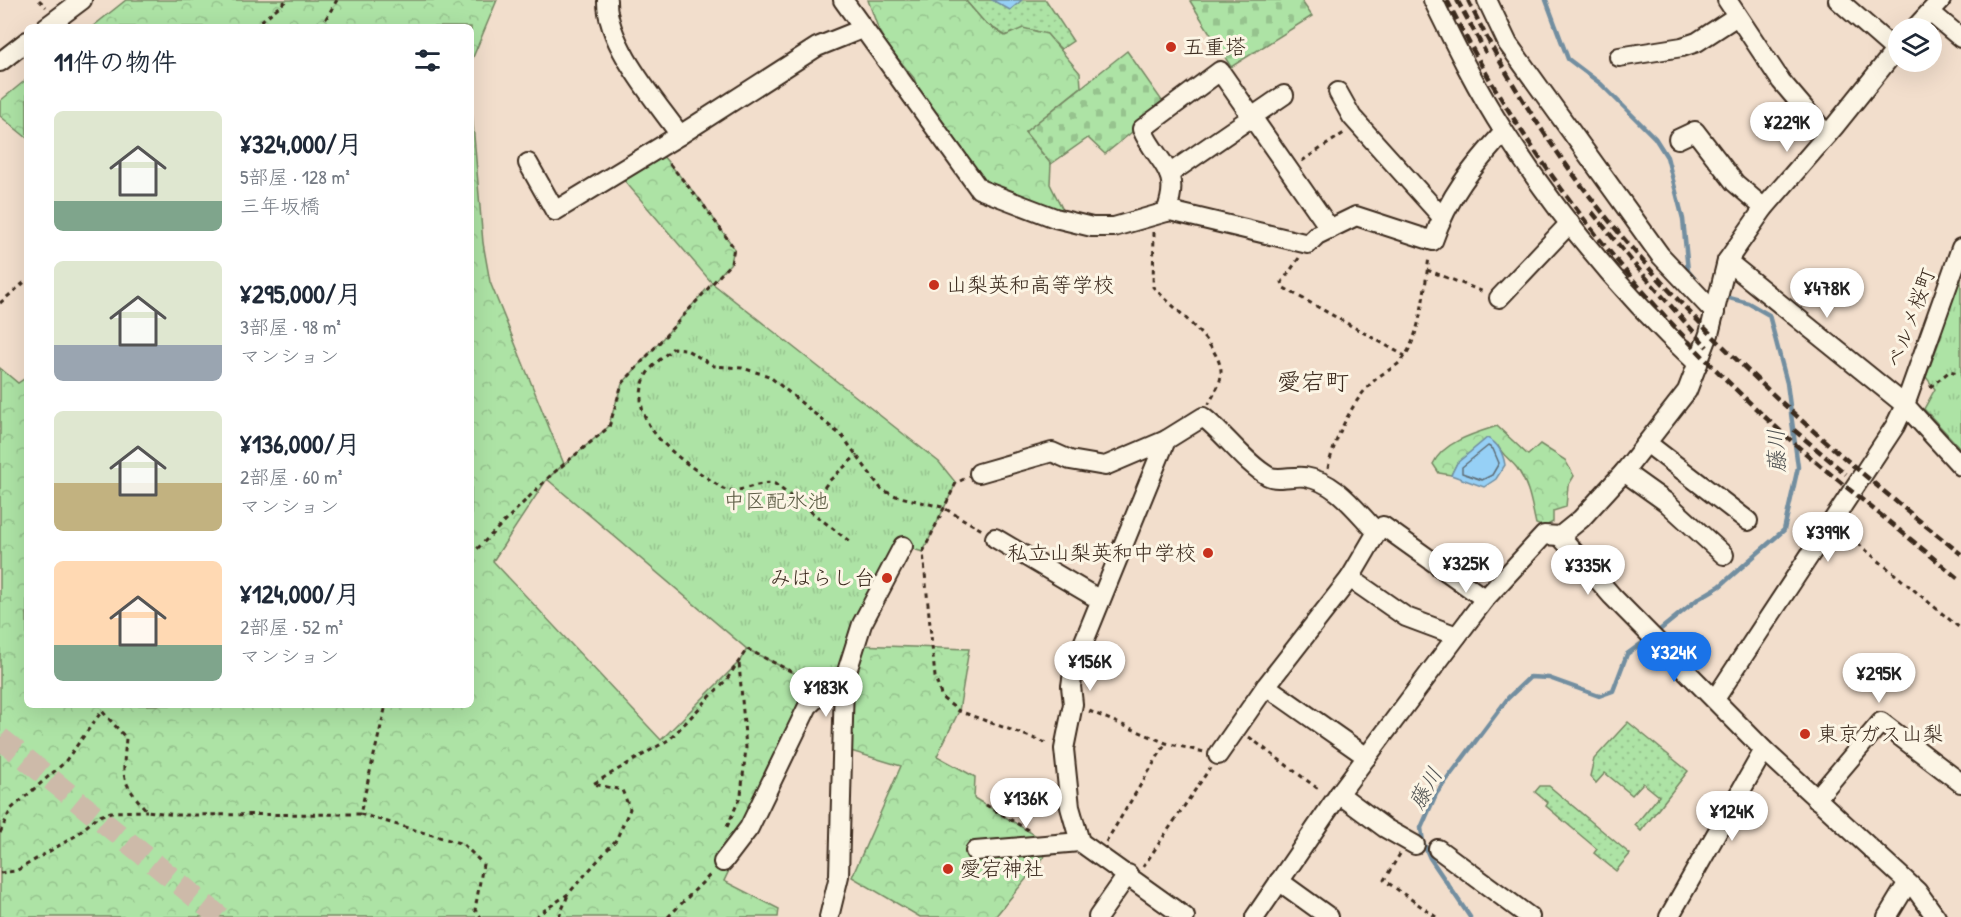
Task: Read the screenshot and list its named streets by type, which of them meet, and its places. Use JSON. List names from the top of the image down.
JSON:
{
  "streets": {
    "street": ["ベルメ桜町"]
  },
  "districts": ["愛宕町"],
  "water": ["藤川"],
  "parks": ["中区配水池"],
  "places": [
    "五重塔",
    "山梨英和高等学校",
    "私立山梨英和中学校",
    "みはらし台",
    "東京ガス山梨",
    "愛宕神社"
  ],
  "page": {
    "heading": "11件の物件",
    "list": [
      {
        "name": "¥324,000/月",
        "note": "5部屋 · 128 m² · 三年坂橋"
      },
      {
        "name": "¥295,000/月",
        "note": "3部屋 · 98 m² · マンション"
      },
      {
        "name": "¥136,000/月",
        "note": "2部屋 · 60 m² · マンション"
      },
      {
        "name": "¥124,000/月",
        "note": "2部屋 · 52 m² · マンション"
      }
    ],
    "price": [
      "¥229K",
      "¥478K",
      "¥399K",
      "¥325K",
      "¥335K",
      "¥324K",
      "¥156K",
      "¥295K",
      "¥183K",
      "¥136K",
      "¥124K"
    ]
  }
}
